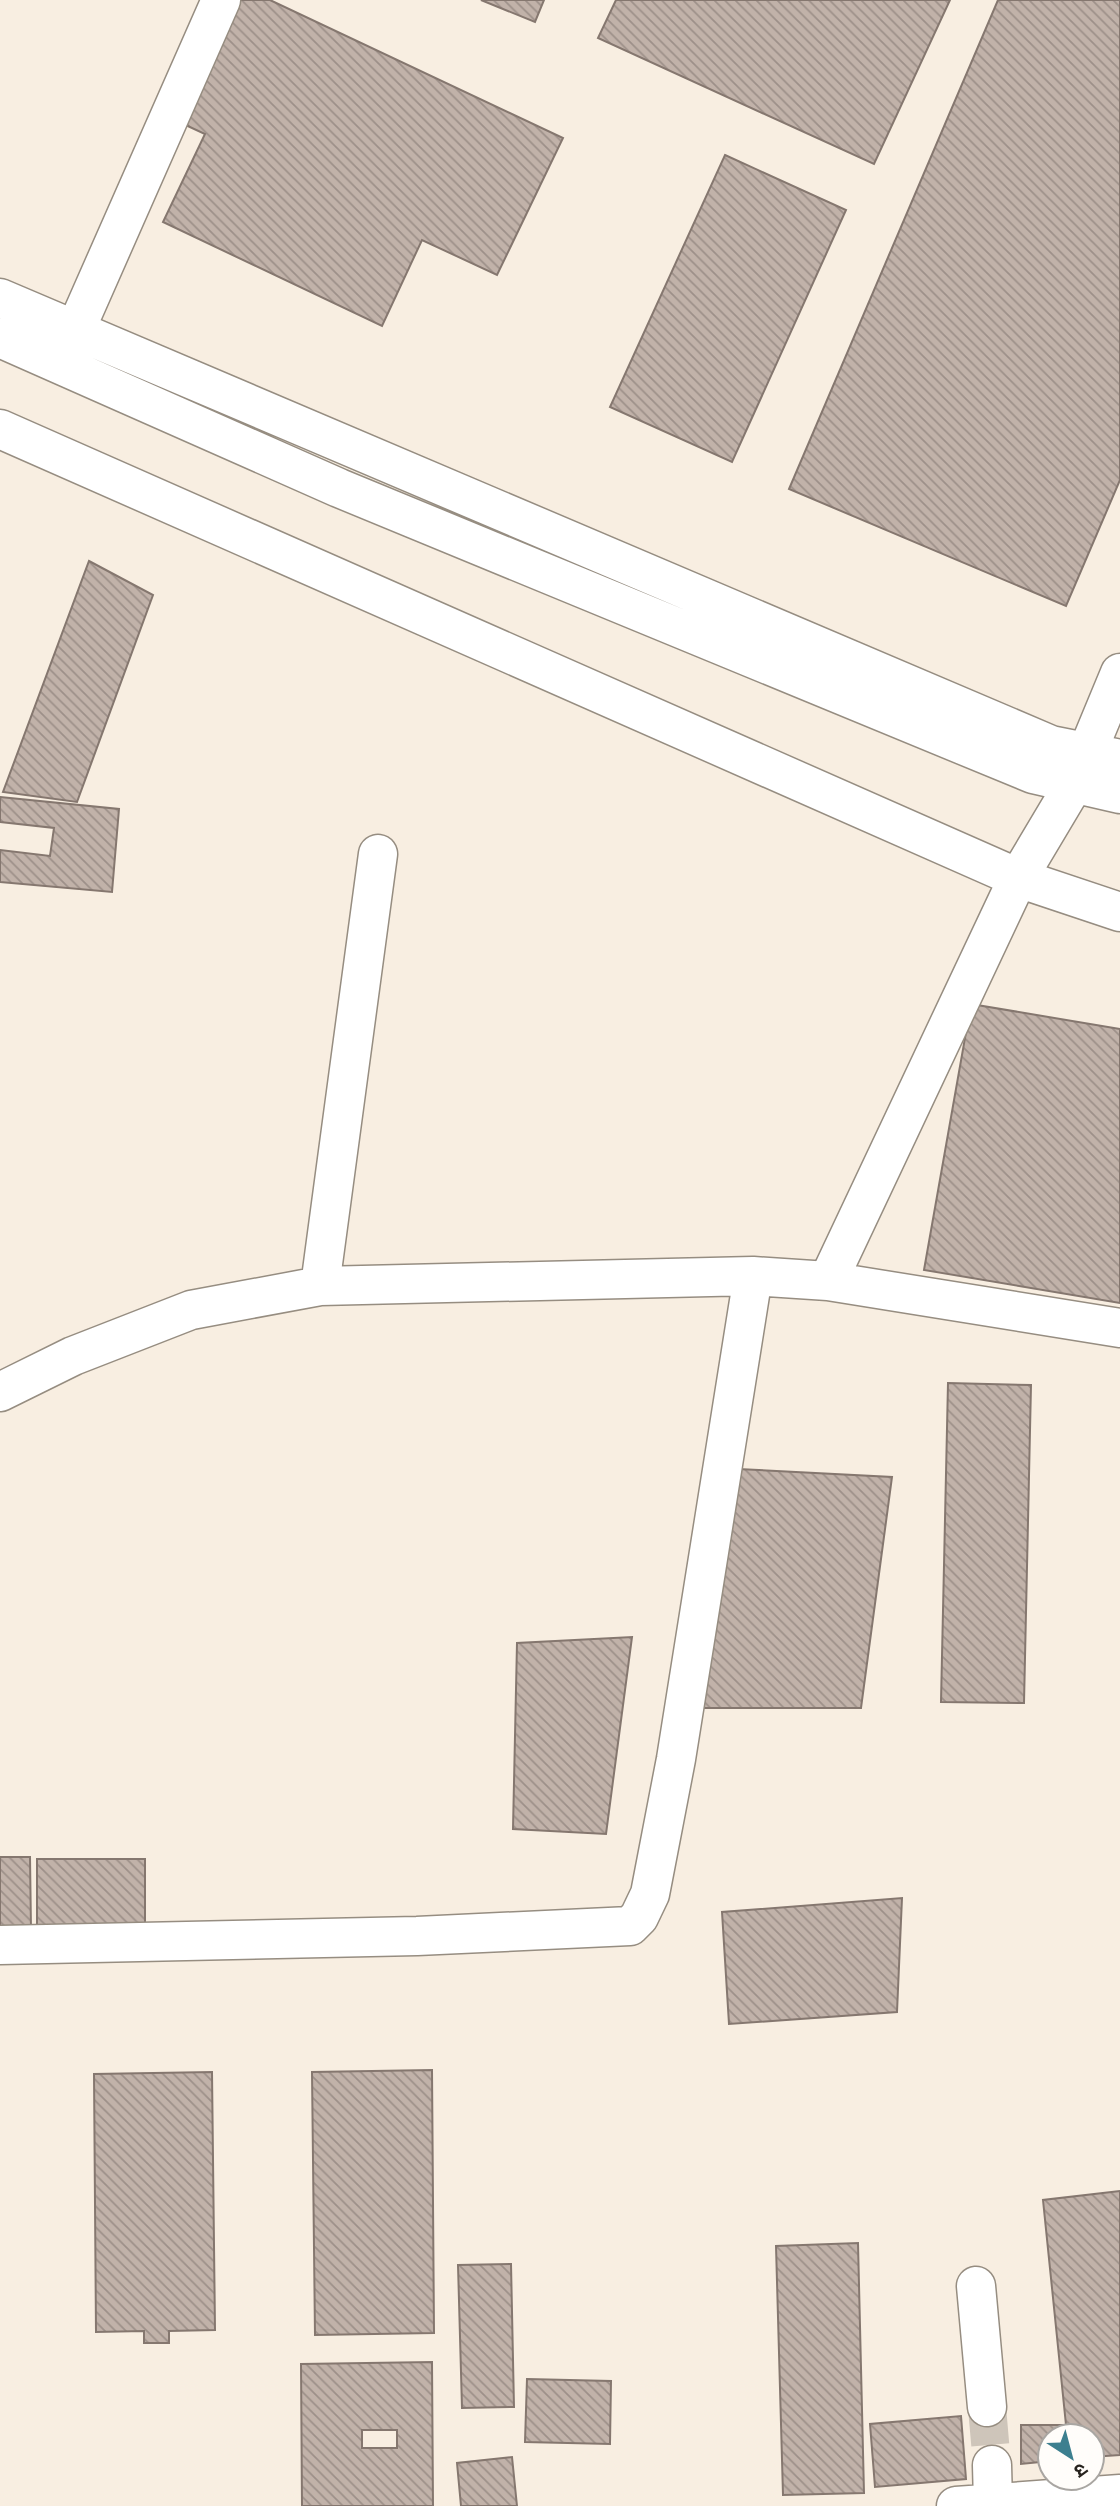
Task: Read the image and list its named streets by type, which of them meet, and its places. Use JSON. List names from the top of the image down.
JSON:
{
  "north": "bottom right"
}
